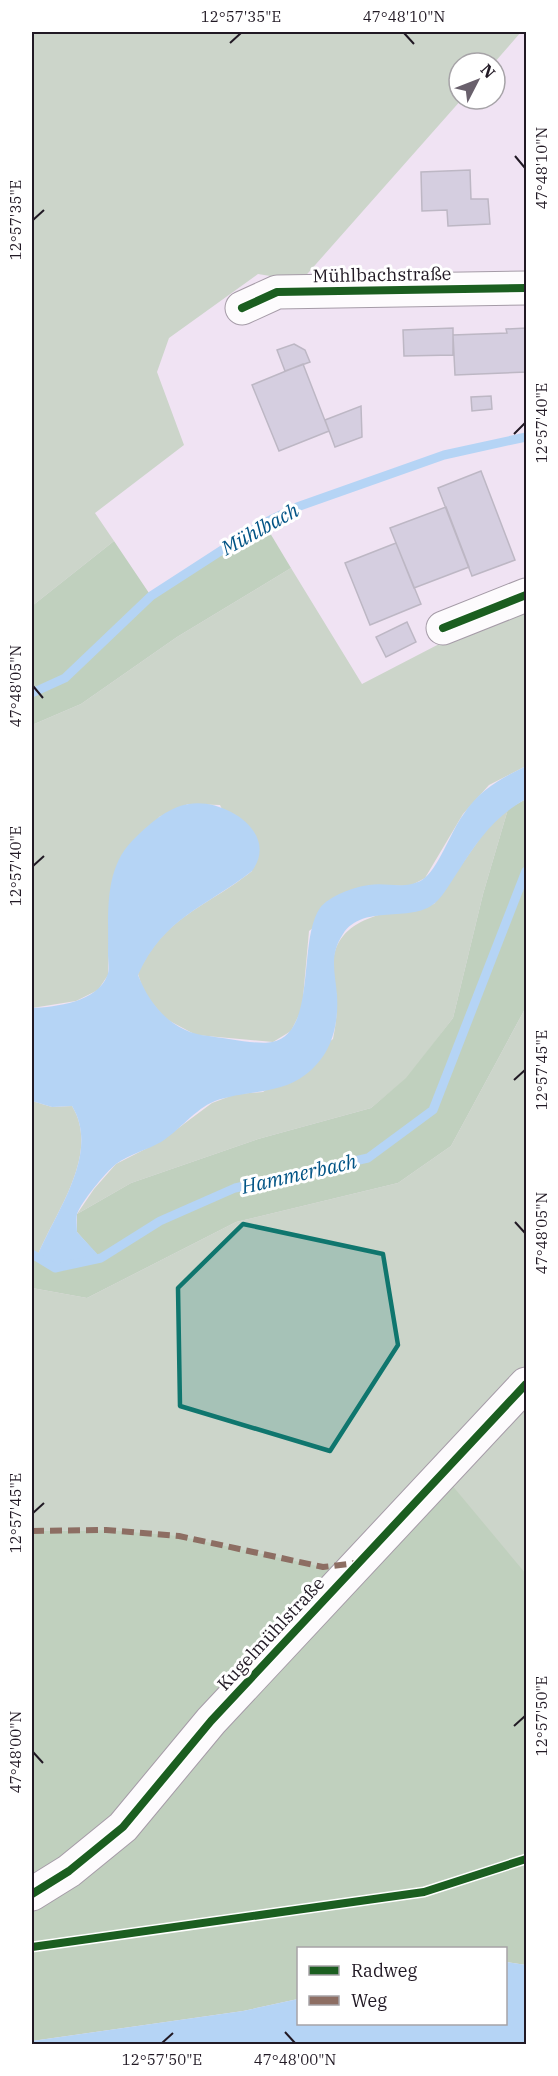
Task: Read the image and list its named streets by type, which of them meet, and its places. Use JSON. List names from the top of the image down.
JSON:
{
  "streets": {
    "street": ["Mühlbachstraße", "Kugelmühlstraße"]
  },
  "water": ["Mühlbach", "Hammerbach"],
  "legend": ["Radweg", "Weg"],
  "north": "top right",
  "coordinates": [
    "12°57'35\"E",
    "47°48'10\"N",
    "12°57'40\"E",
    "47°48'05\"N",
    "12°57'45\"E",
    "12°57'50\"E",
    "47°48'00\"N"
  ]
}
